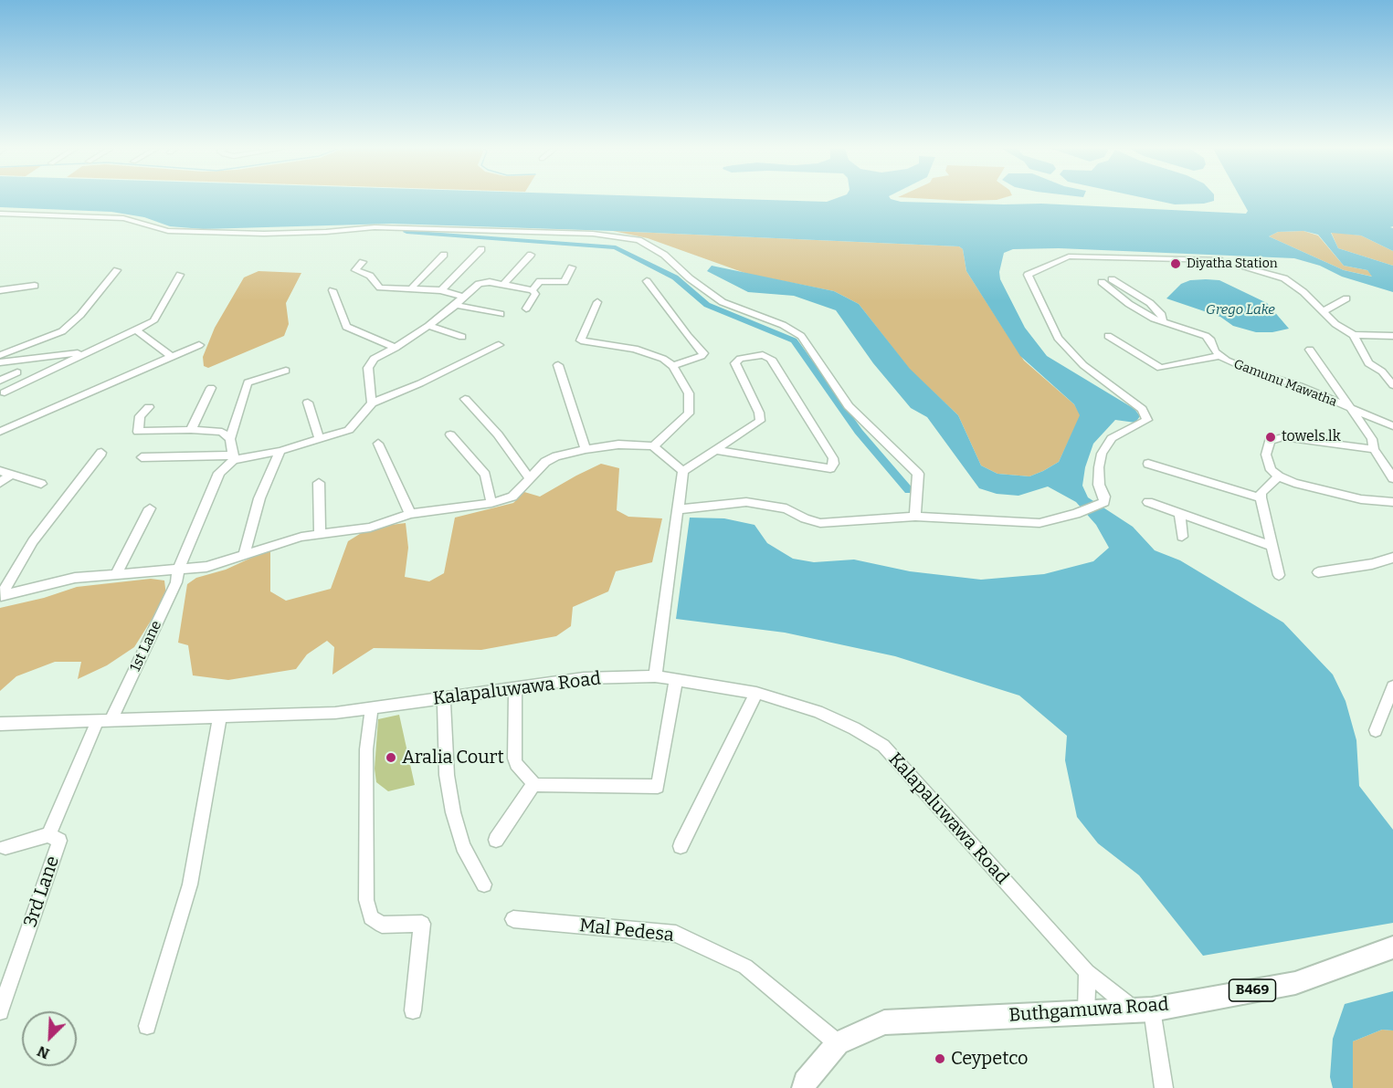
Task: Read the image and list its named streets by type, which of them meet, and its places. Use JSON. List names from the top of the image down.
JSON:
{
  "streets": {
    "main road": ["B469", "Buthgamuwa Road"],
    "street": [
      "Gamunu Mawatha",
      "1st Lane",
      "Kalapaluwawa Road",
      "3rd Lane",
      "Mal Pedesa"
    ]
  },
  "crossings": [
    ["1st Lane", "Kalapaluwawa Road"],
    ["1st Lane", "3rd Lane"],
    ["Kalapaluwawa Road", "3rd Lane"],
    ["Kalapaluwawa Road", "Buthgamuwa Road"],
    ["Mal Pedesa", "Buthgamuwa Road"]
  ],
  "water": ["Grego Lake"],
  "places": [
    "Diyatha Station",
    "towels.lk",
    "Aralia Court",
    "Ceypetco"
  ],
  "north": "bottom left"
}
